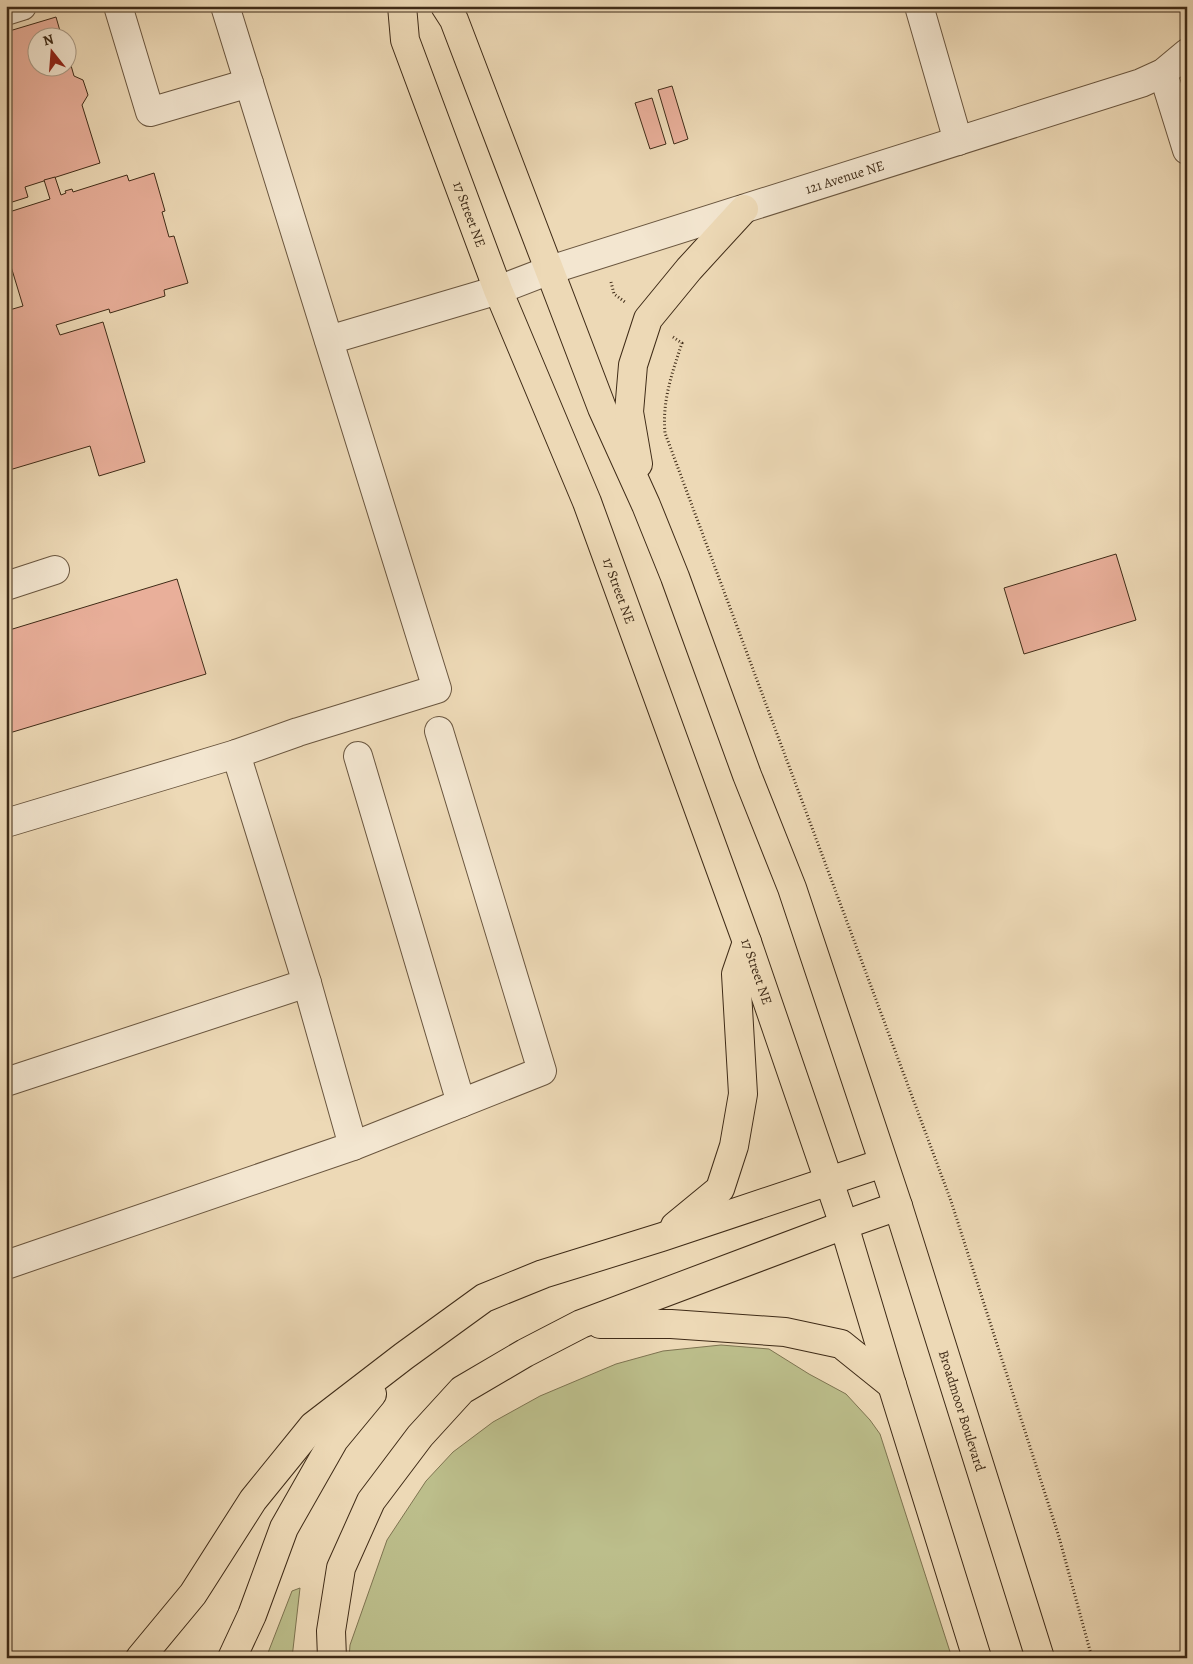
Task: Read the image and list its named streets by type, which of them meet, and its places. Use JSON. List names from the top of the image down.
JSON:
{
  "streets": {
    "main road": ["17 Street NE", "Broadmoor Boulevard"],
    "street": ["121 Avenue NE"]
  },
  "crossings": [
    ["121 Avenue NE", "17 Street NE"]
  ],
  "north": "top"
}
